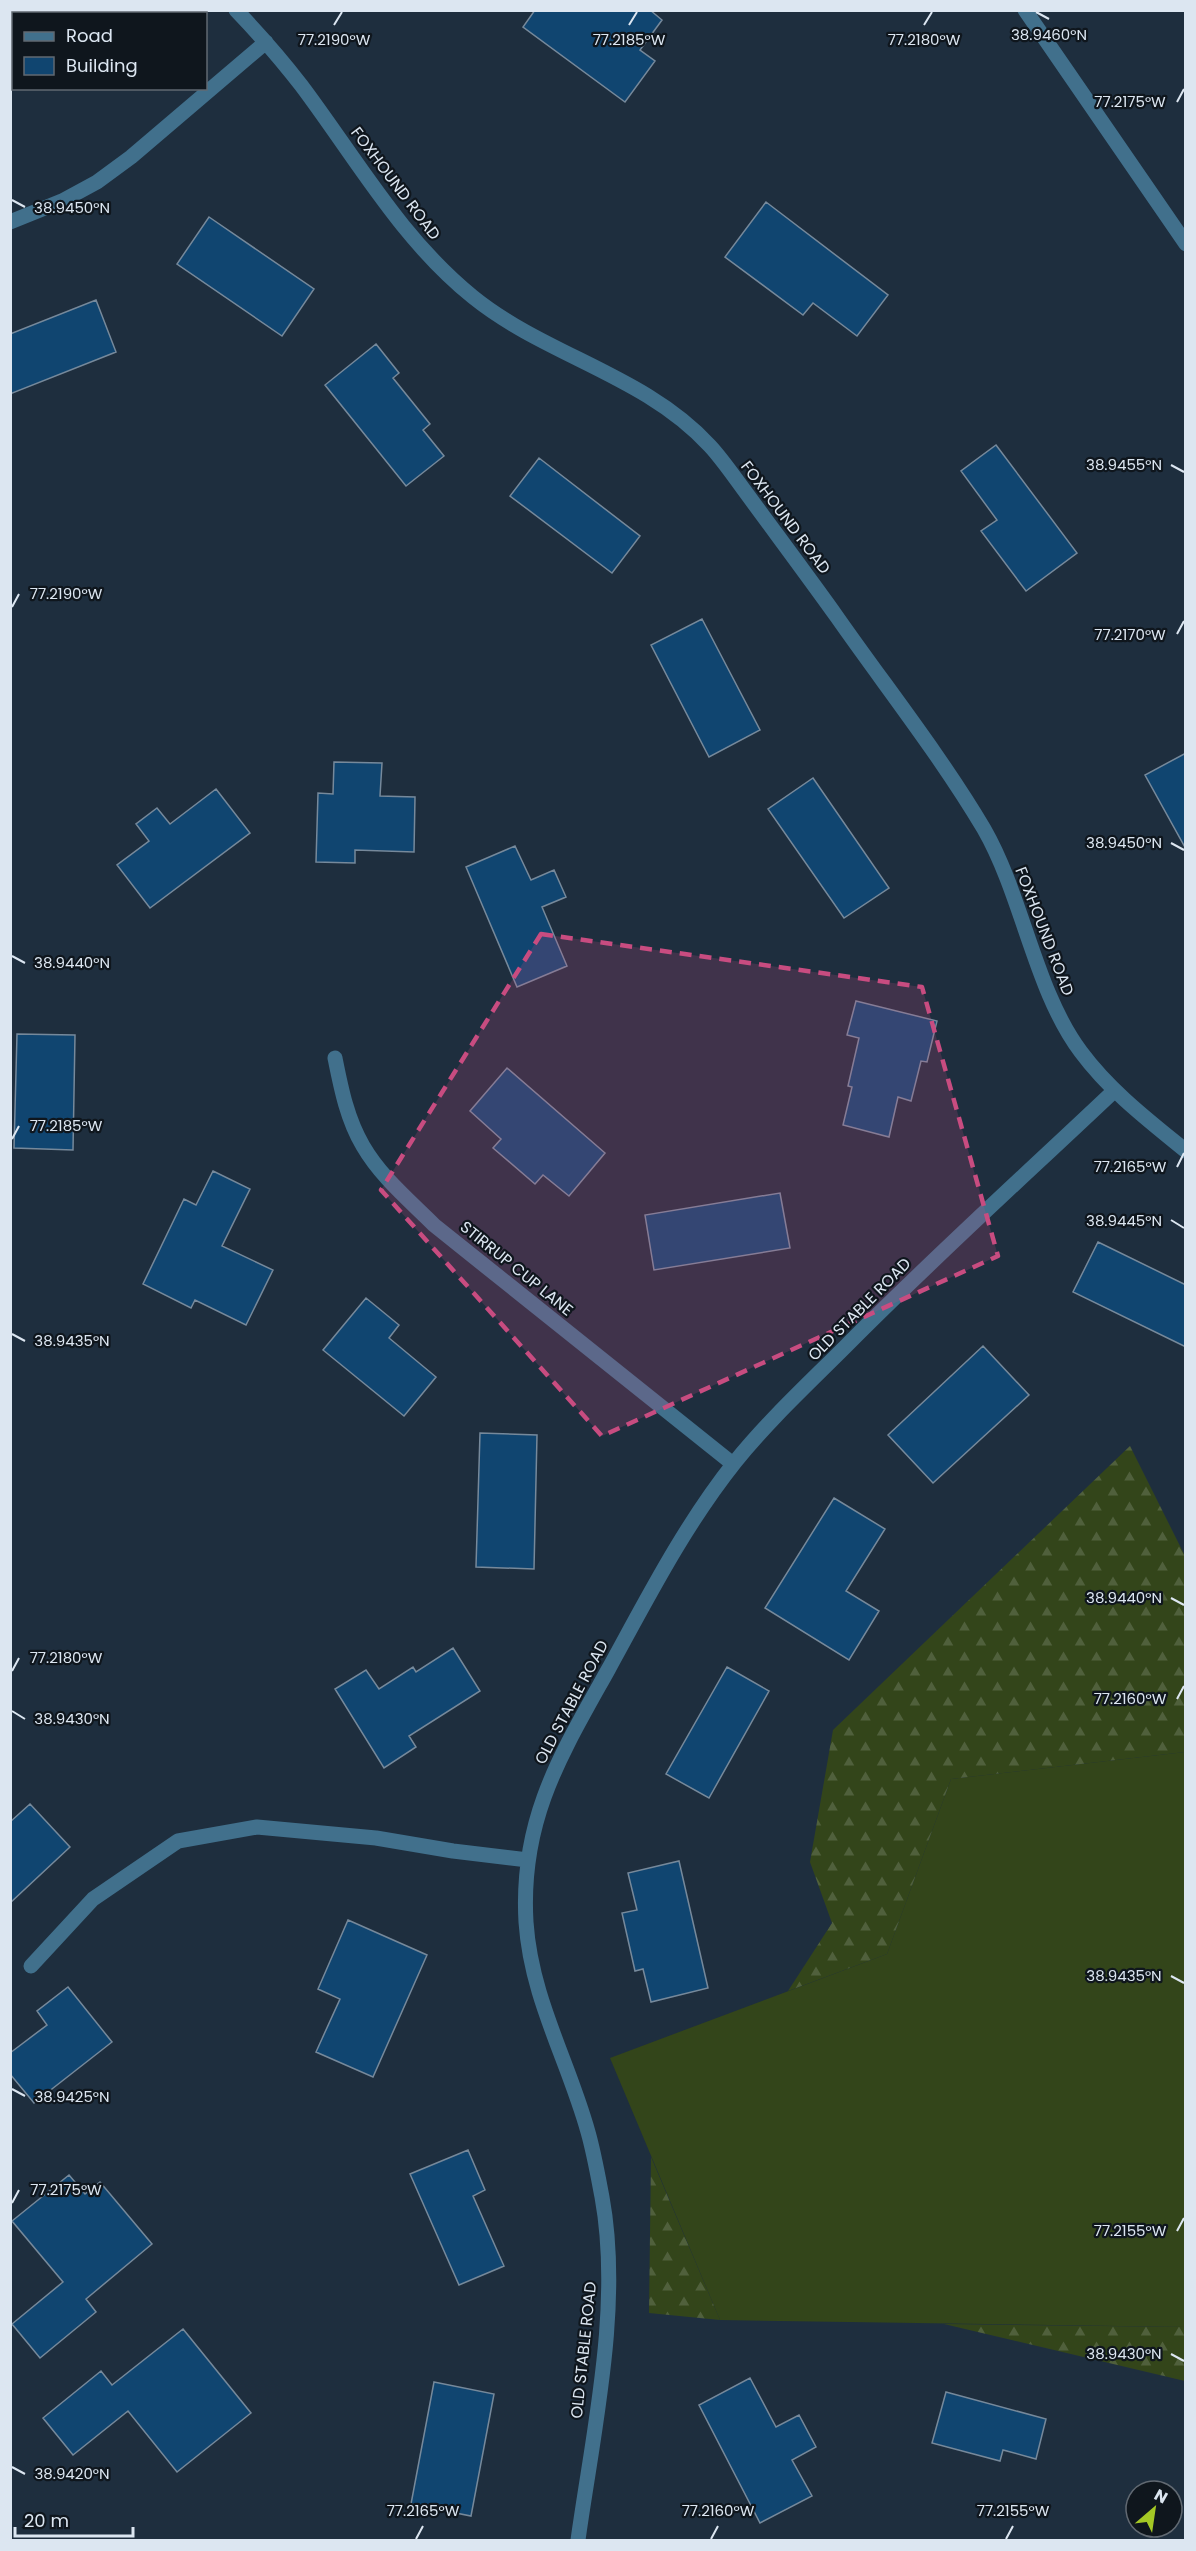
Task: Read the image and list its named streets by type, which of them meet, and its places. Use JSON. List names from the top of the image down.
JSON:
{
  "streets": {
    "street": ["FOXHOUND ROAD", "STIRRUP CUP LANE", "OLD STABLE ROAD"]
  },
  "crossings": [
    ["FOXHOUND ROAD", "OLD STABLE ROAD"],
    ["STIRRUP CUP LANE", "OLD STABLE ROAD"]
  ],
  "legend": ["Road", "Building"],
  "scale_bar": "20 m",
  "north": "top right",
  "coordinates": [
    "38.9460°N",
    "77.2190°W",
    "77.2185°W",
    "77.2180°W",
    "77.2175°W",
    "38.9450°N",
    "38.9455°N",
    "77.2170°W",
    "38.9440°N",
    "77.2165°W",
    "38.9445°N",
    "38.9435°N",
    "77.2160°W",
    "38.9430°N",
    "38.9425°N",
    "77.2155°W",
    "38.9420°N"
  ]
}
